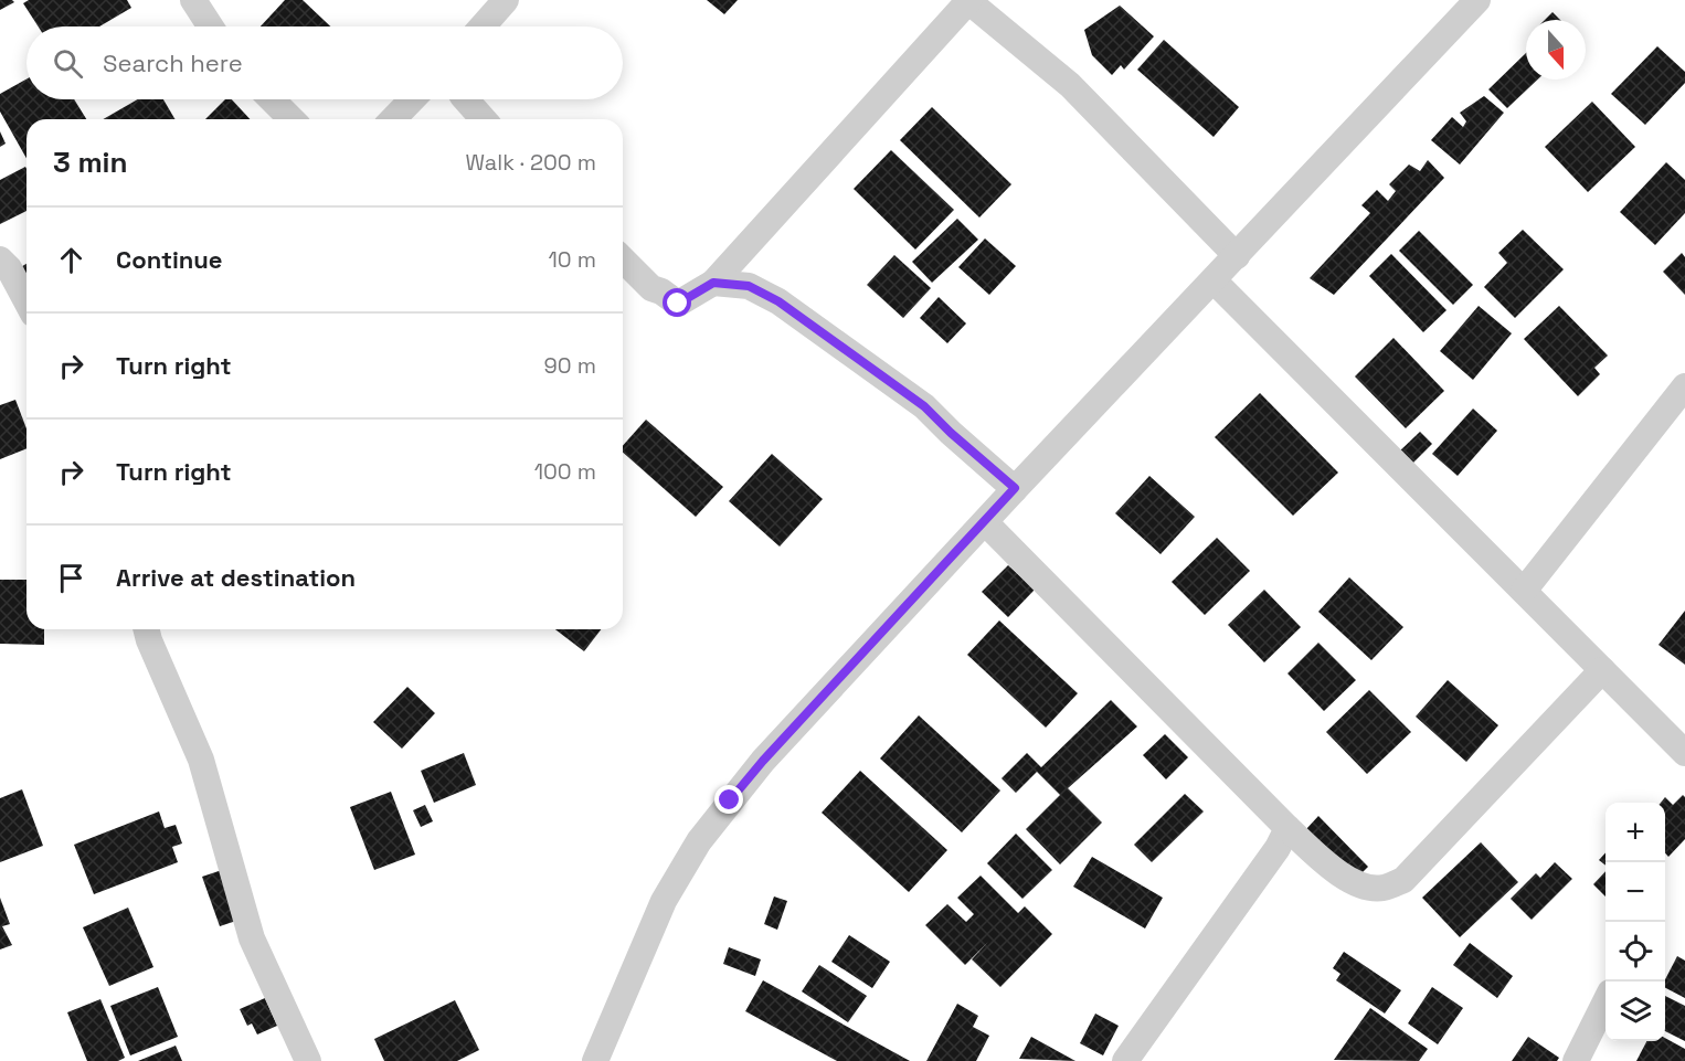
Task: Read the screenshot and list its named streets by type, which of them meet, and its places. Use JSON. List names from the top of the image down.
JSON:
{
  "north": "bottom",
  "page": {
    "search": "Search here",
    "heading": ["3 min", "Walk · 200 m"],
    "list": [
      ["Continue", "10 m"],
      ["Turn right", "90 m"],
      ["Turn right", "100 m"],
      "Arrive at destination"
    ],
    "map_buttons": ["+", "−"]
  }
}
